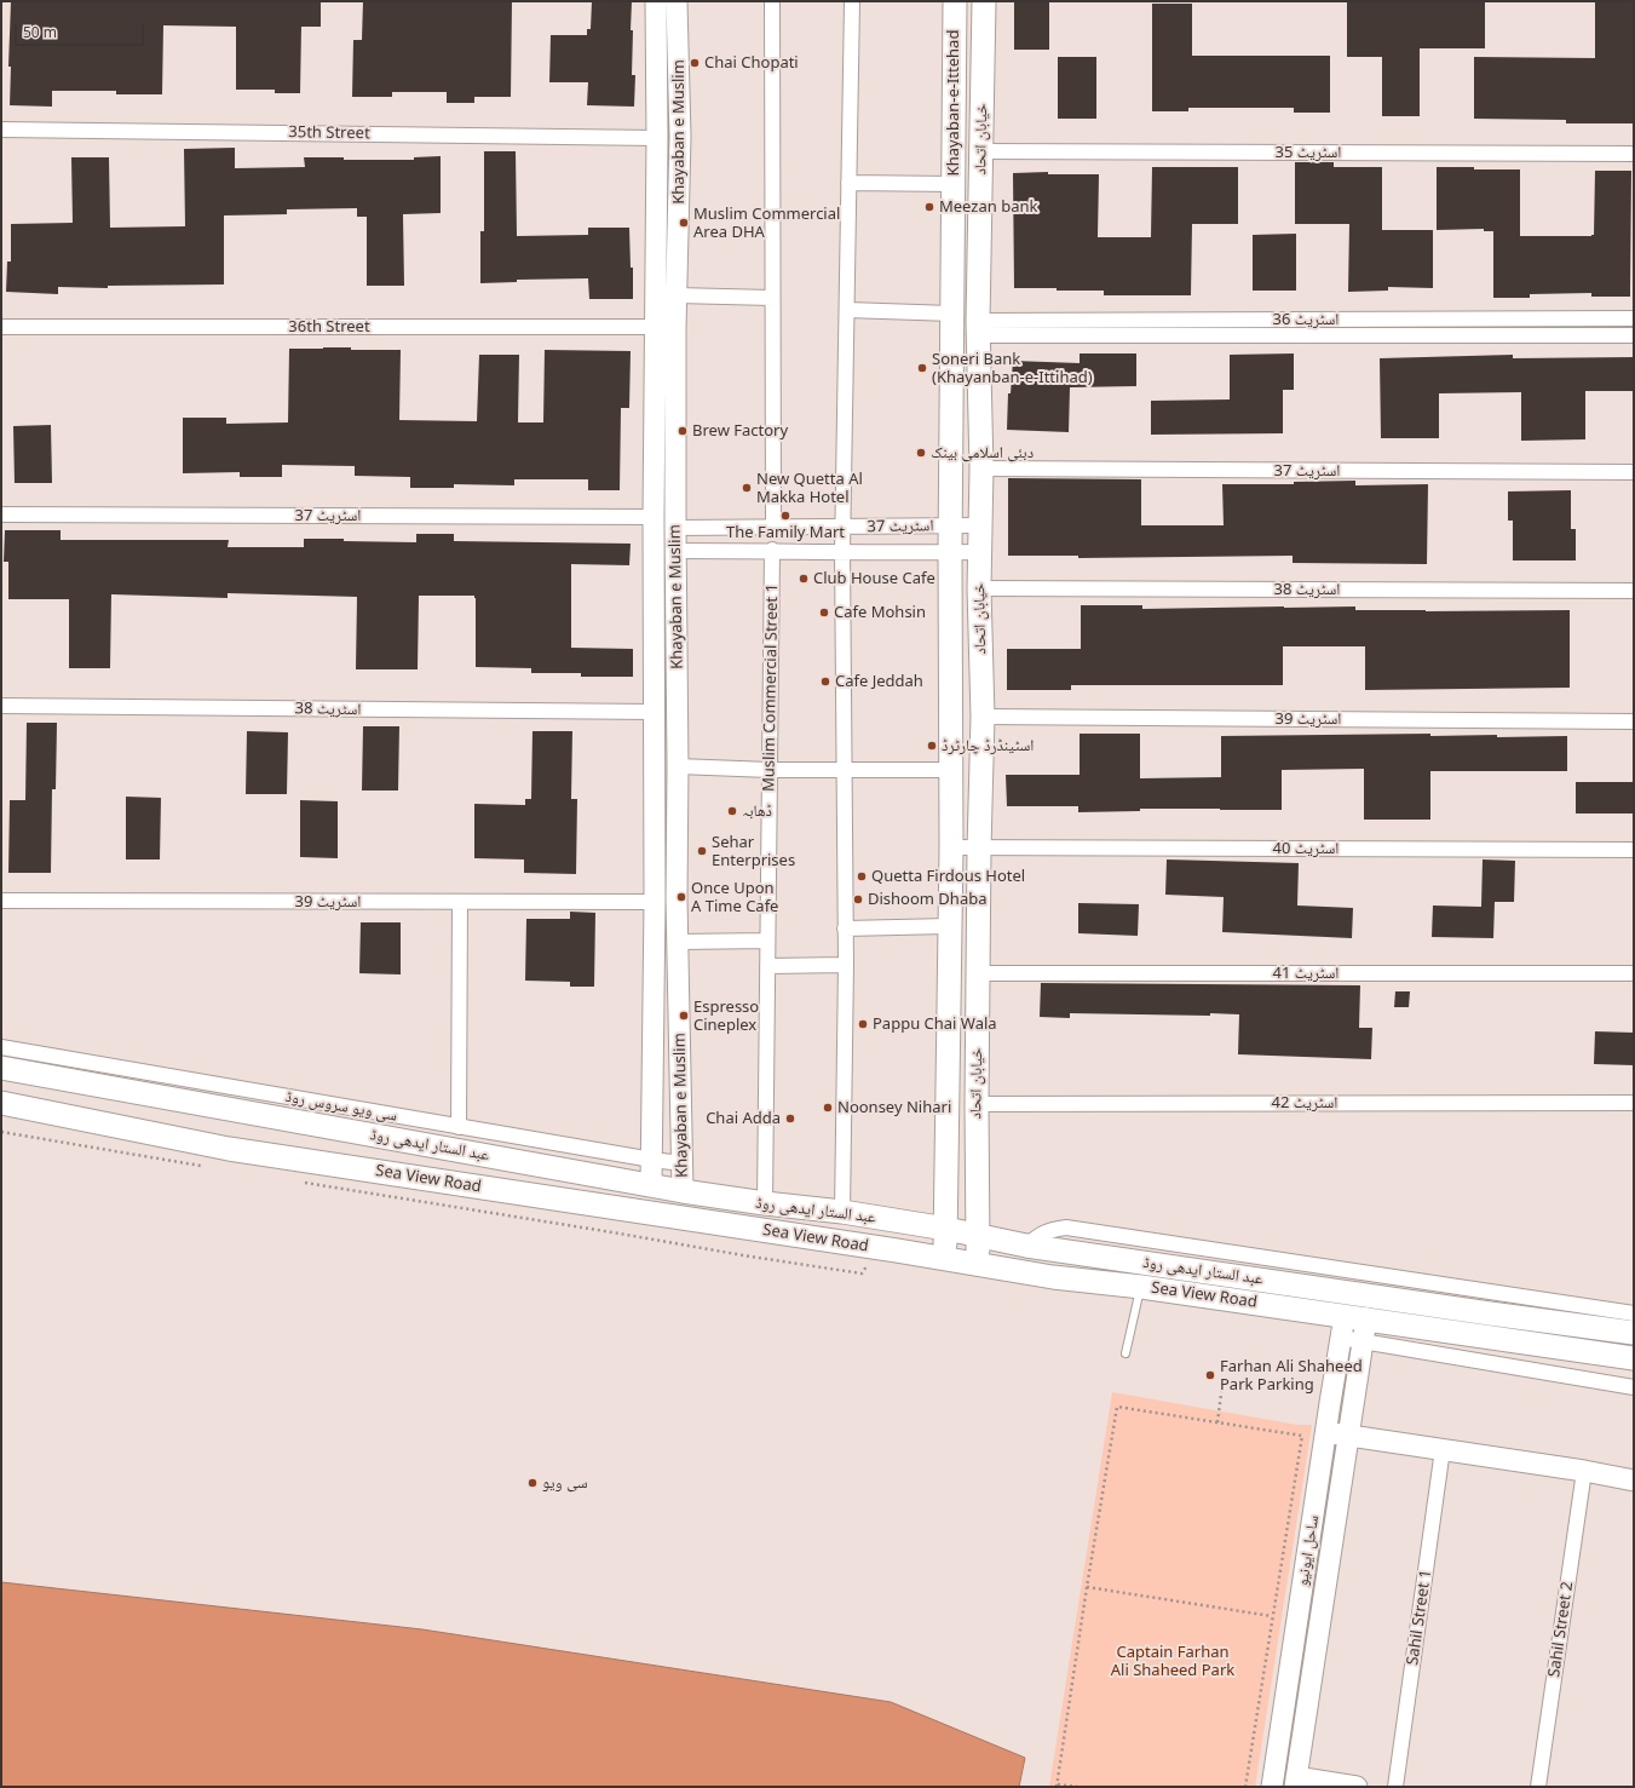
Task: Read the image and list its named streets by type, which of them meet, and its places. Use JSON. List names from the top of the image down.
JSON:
{
  "streets": {
    "main road": [
      "Khayaban-e-Ittehad",
      "خیابان اتحاد",
      "عبد الستار ایدھی روڈ",
      "Sea View Road"
    ],
    "street": [
      "Khayaban e Muslim",
      "35th Street",
      "اسٹریٹ 35",
      "اسٹریٹ 36",
      "36th Street",
      "اسٹریٹ 37",
      "اسٹریٹ 38",
      "Muslim Commercial Street 1",
      "اسٹریٹ 39",
      "اسٹریٹ 40",
      "اسٹریٹ 41",
      "اسٹریٹ 42",
      "سی ویو سروس روڈ",
      "ساحل ایونیو",
      "Sahil Street 1",
      "Sahil Street 2"
    ]
  },
  "crossings": [
    ["Khayaban-e-Ittehad", "خیابان اتحاد"],
    ["Khayaban-e-Ittehad", "اسٹریٹ 37"],
    ["Khayaban e Muslim", "35th Street"],
    ["Khayaban e Muslim", "36th Street"],
    ["Khayaban e Muslim", "اسٹریٹ 37"],
    ["Khayaban e Muslim", "اسٹریٹ 38"],
    ["Khayaban e Muslim", "اسٹریٹ 39"],
    ["Khayaban e Muslim", "سی ویو سروس روڈ"],
    ["Khayaban e Muslim", "عبد الستار ایدھی روڈ"],
    ["خیابان اتحاد", "اسٹریٹ 35"],
    ["خیابان اتحاد", "اسٹریٹ 36"],
    ["خیابان اتحاد", "اسٹریٹ 37"],
    ["خیابان اتحاد", "اسٹریٹ 38"],
    ["خیابان اتحاد", "اسٹریٹ 39"],
    ["خیابان اتحاد", "اسٹریٹ 40"],
    ["خیابان اتحاد", "اسٹریٹ 41"],
    ["خیابان اتحاد", "اسٹریٹ 42"],
    ["خیابان اتحاد", "عبد الستار ایدھی روڈ"],
    ["خیابان اتحاد", "Sea View Road"],
    ["اسٹریٹ 37", "Muslim Commercial Street 1"],
    ["Muslim Commercial Street 1", "عبد الستار ایدھی روڈ"],
    ["Sea View Road", "ساحل ایونیو"]
  ],
  "parks": ["Captain Farhan Ali Shaheed Park"],
  "places": [
    "Chai Chopati",
    "Meezan bank",
    "Muslim Commercial Area DHA",
    "Soneri Bank (Khayanban-e-Ittihad)",
    "Brew Factory",
    "دبئی اسلامی بینک",
    "New Quetta Al Makka Hotel",
    "The Family Mart",
    "Club House Cafe",
    "Cafe Mohsin",
    "Cafe Jeddah",
    "اسٹینڈرڈ چارٹرڈ",
    "ڈھابہ",
    "Sehar Enterprises",
    "Quetta Firdous Hotel",
    "Once Upon A Time Cafe",
    "Dishoom Dhaba",
    "Espresso Cineplex",
    "Pappu Chai Wala",
    "Noonsey Nihari",
    "Chai Adda",
    "Farhan Ali Shaheed Park Parking",
    "سی ویو"
  ],
  "scale_bar": "50 m"
}
